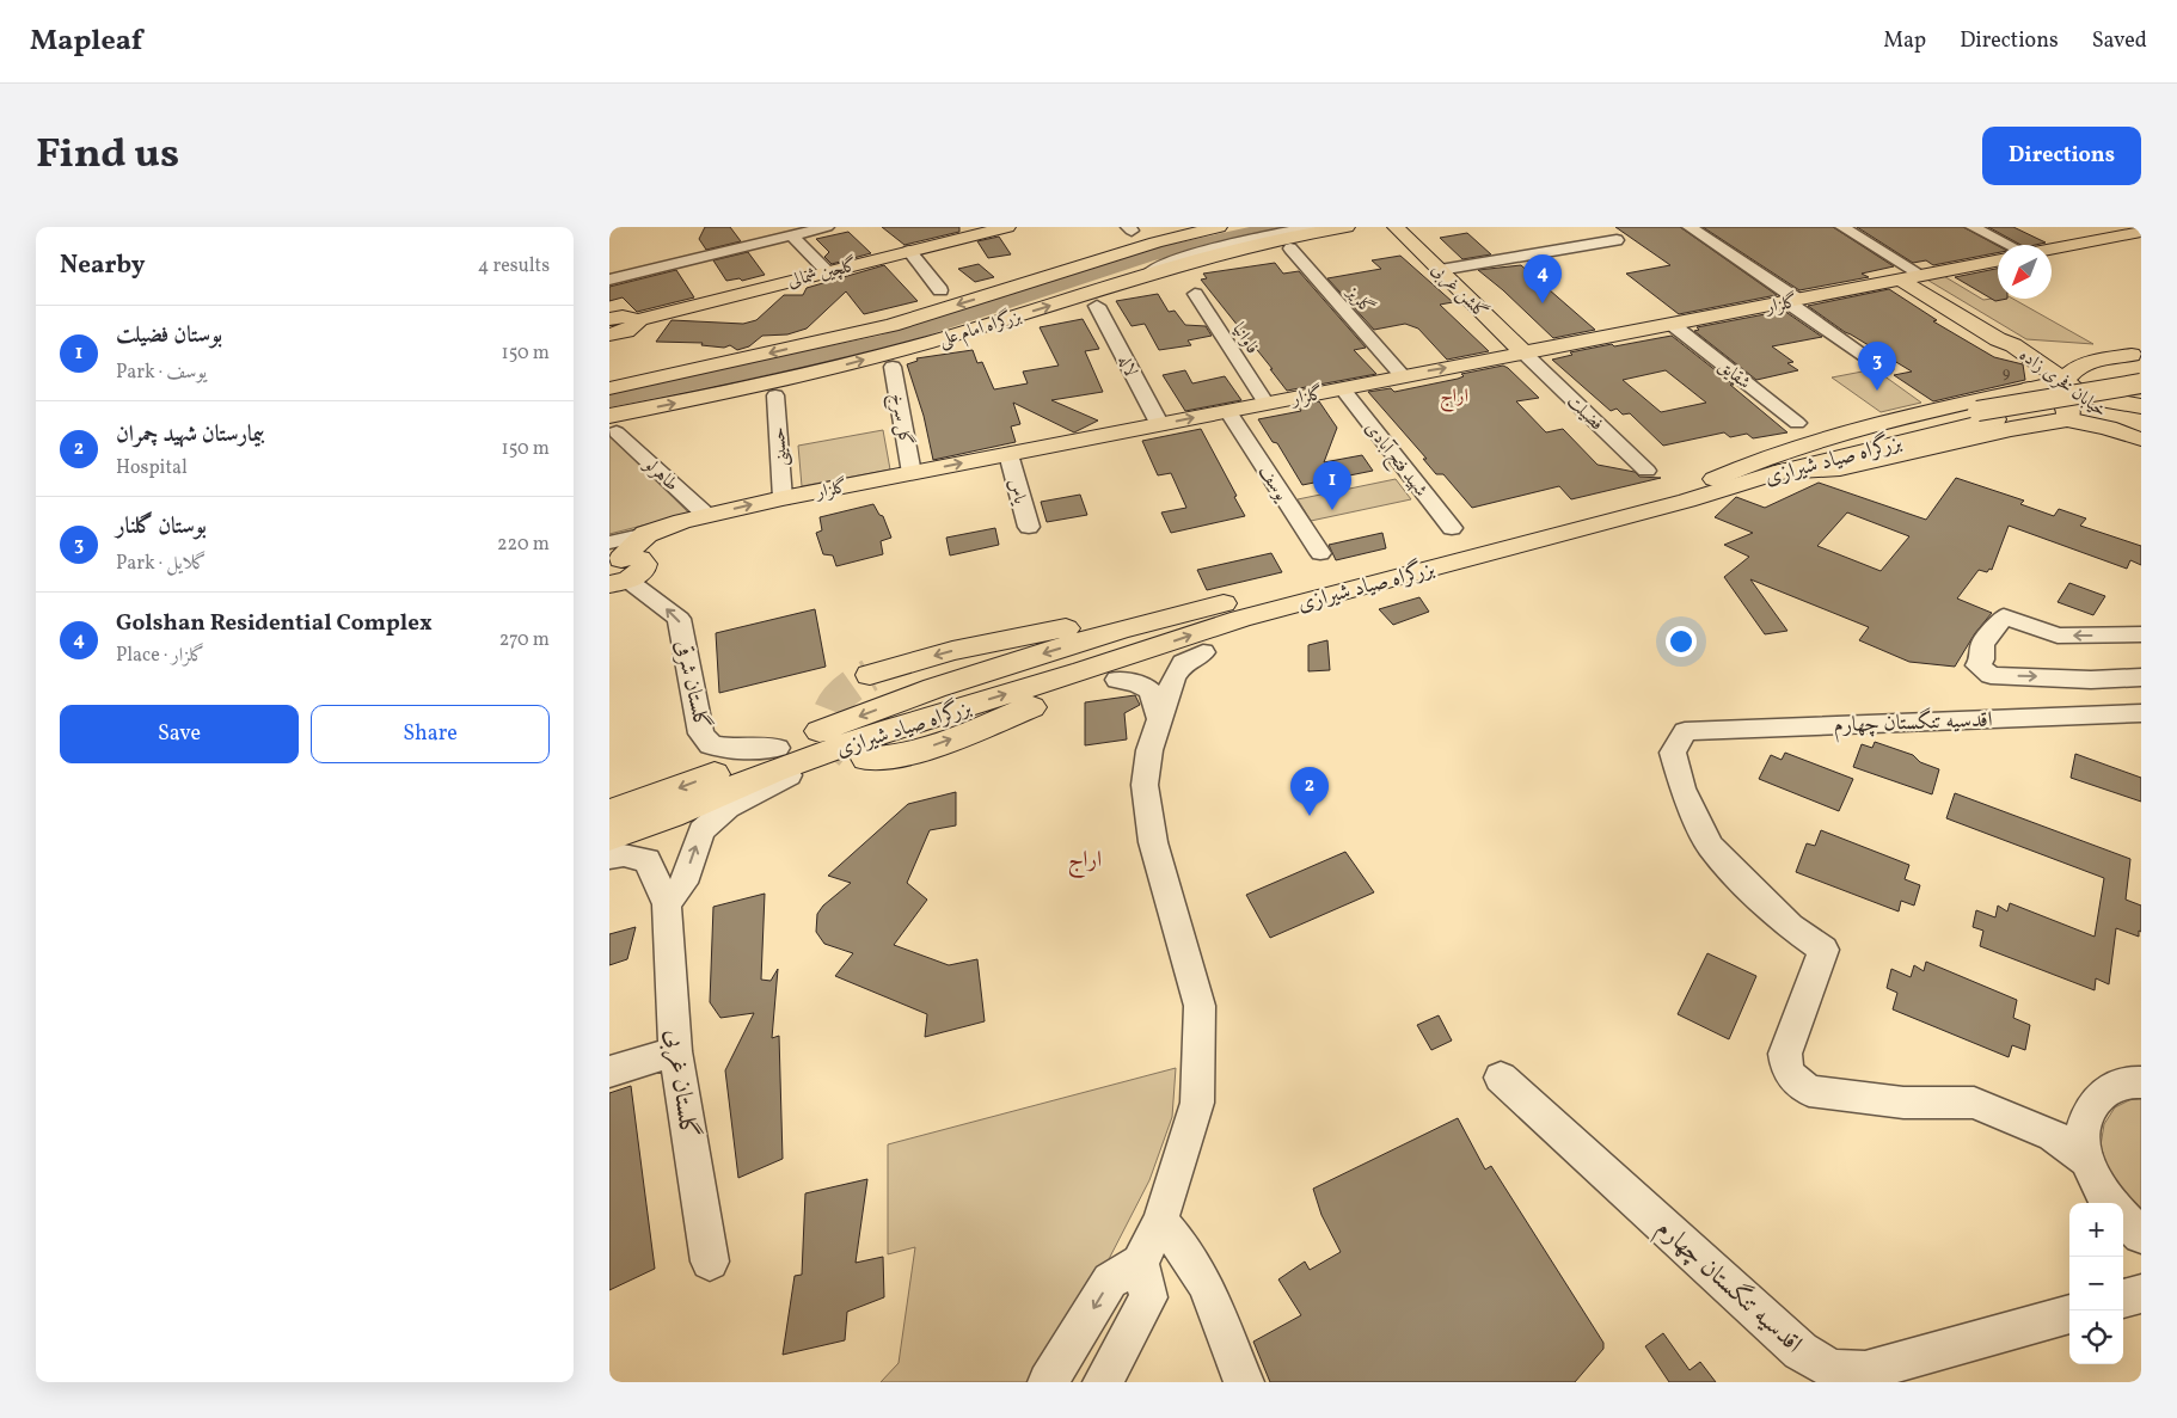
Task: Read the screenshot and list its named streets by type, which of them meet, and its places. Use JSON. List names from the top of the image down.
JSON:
{
  "streets": {
    "main road": [
      "گلچین شمالی",
      "گلشن غربی",
      "گلزار",
      "بزرگراه امام علی",
      "خیابان فخری زاده",
      "بزرگراه صیاد شیرازی"
    ],
    "street": [
      "گلریز",
      "فاوانیا",
      "لاله",
      "شقایق",
      "فضیلت",
      "گل سرخ",
      "حسینی",
      "شهید فتح آبادی",
      "طاهرلو",
      "یوسف",
      "یاس",
      "گلستان شرقی",
      "اقدسیه تنگستان چهارم",
      "گلستان غربی"
    ]
  },
  "crossings": [
    ["گلشن غربی", "گلزار"],
    ["گلشن غربی", "فضیلت"],
    ["گلریز", "گلزار"],
    ["گلزار", "فاوانیا"],
    ["گلزار", "لاله"],
    ["گلزار", "شقایق"],
    ["گلزار", "خیابان فخری زاده"],
    ["گلزار", "فضیلت"],
    ["گلزار", "گل سرخ"],
    ["گلزار", "حسینی"],
    ["گلزار", "شهید فتح آبادی"],
    ["گلزار", "طاهرلو"],
    ["گلزار", "یوسف"],
    ["گلزار", "یاس"],
    ["گلزار", "گلستان شرقی"],
    ["بزرگراه امام علی", "طاهرلو"],
    ["بزرگراه صیاد شیرازی", "گلستان شرقی"]
  ],
  "one_way": ["گلستان شرقی"],
  "districts": ["اراج", "اراج"],
  "house_numbers": ["9"],
  "north": "bottom left",
  "page": {
    "header": "Mapleaf",
    "nav": ["Map", "Directions", "Saved"],
    "title": "Find us",
    "buttons": [
      "Directions",
      ["Save", "Share"]
    ],
    "heading": ["Nearby", "4 results"],
    "pins": [
      "4",
      "3",
      "1",
      "2"
    ],
    "list": [
      {
        "mark": "1",
        "name": "بوستان فضیلت",
        "note": "Park · یوسف",
        "value": "150 m"
      },
      {
        "mark": "2",
        "name": "بیمارستان شهید چمران",
        "note": "Hospital",
        "value": "150 m"
      },
      {
        "mark": "3",
        "name": "بوستان گلنار",
        "note": "Park · گلایل",
        "value": "220 m"
      },
      {
        "mark": "4",
        "name": "Golshan Residential Complex",
        "note": "Place · گلزار",
        "value": "270 m"
      }
    ],
    "map_buttons": ["+", "−"]
  }
}
